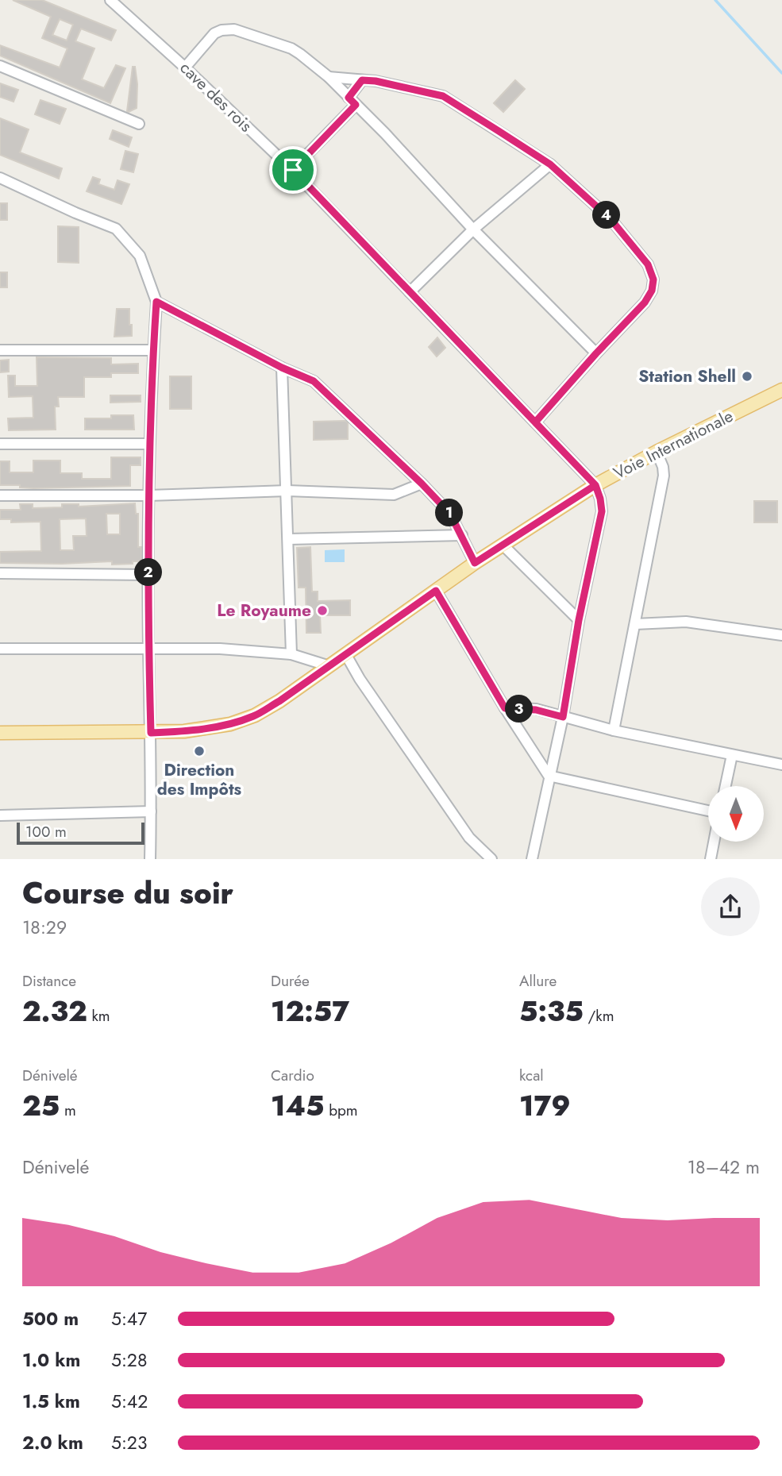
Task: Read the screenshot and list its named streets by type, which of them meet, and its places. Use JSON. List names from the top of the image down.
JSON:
{
  "streets": {
    "main road": ["Voie Internationale"],
    "street": ["cave des rois"]
  },
  "crossings": [
    ["cave des rois", "Voie Internationale"]
  ],
  "places": ["Station Shell", "Le Royaume", "Direction des Impôts"],
  "scale_bar": "100 m",
  "north": "bottom",
  "page": {
    "pins": [
      "4",
      "1",
      "2",
      "3"
    ],
    "scale": "100 m",
    "heading": ["Course du soir", "18:29"],
    "stats": [
      ["Distance", "2.32 km"],
      ["Durée", "12:57"],
      ["Allure", "5:35 /km"],
      ["Dénivelé", "25 m"],
      ["Cardio", "145 bpm"],
      ["kcal", "179"]
    ],
    "chart": ["Dénivelé", "18–42 m"],
    "list": [
      {
        "name": "500 m",
        "note": "5:47"
      },
      {
        "name": "1.0 km",
        "note": "5:28"
      },
      {
        "name": "1.5 km",
        "note": "5:42"
      },
      {
        "name": "2.0 km",
        "note": "5:23"
      }
    ]
  }
}
